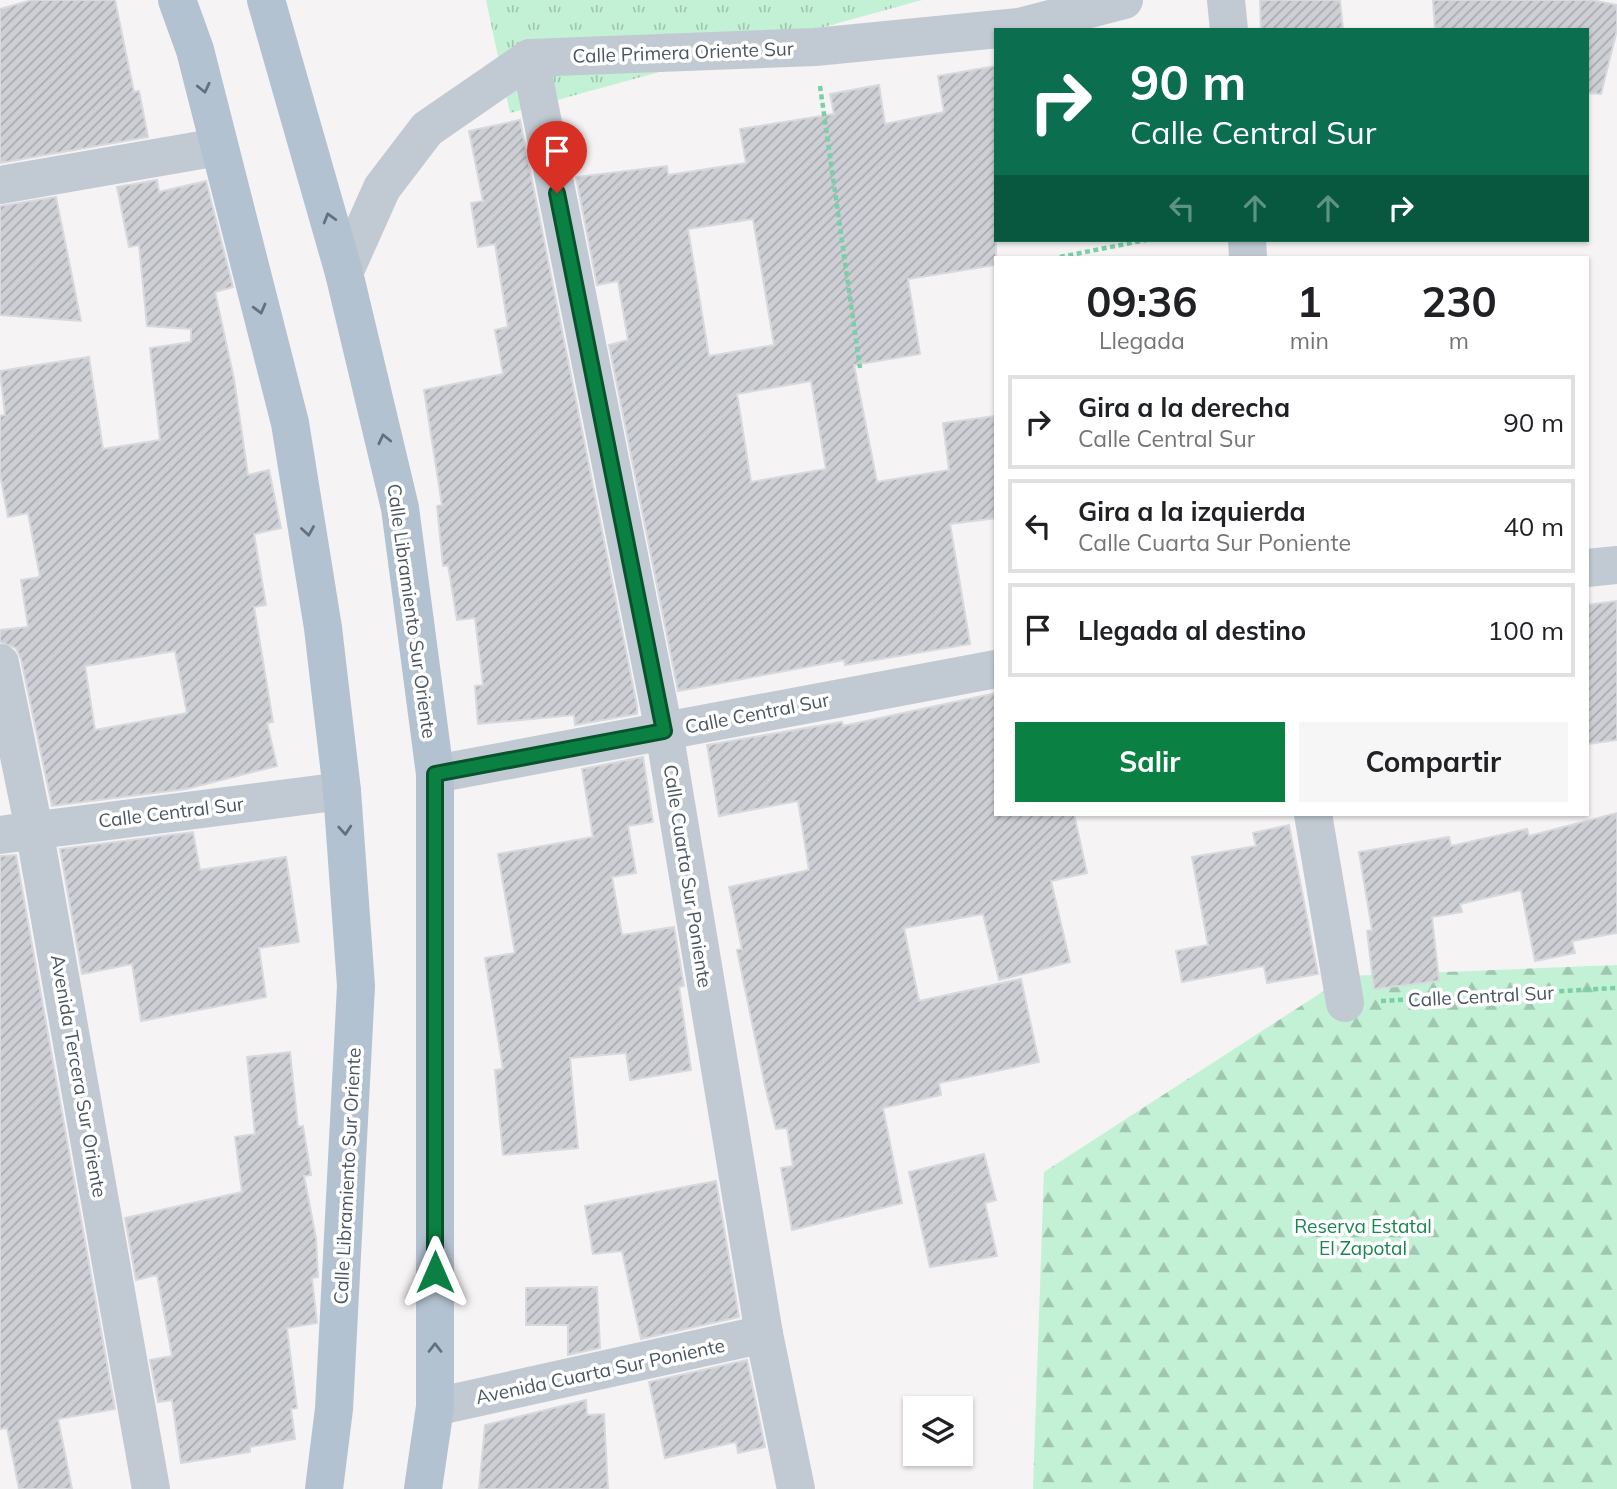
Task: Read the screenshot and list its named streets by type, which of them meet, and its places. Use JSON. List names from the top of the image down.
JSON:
{
  "streets": {
    "main road": ["Calle Libramiento Sur Oriente"],
    "street": [
      "Calle Primera Oriente Sur",
      "Calle Central Sur",
      "Calle Cuarta Sur Poniente",
      "Avenida Tercera Sur Oriente",
      "Avenida Cuarta Sur Poniente"
    ]
  },
  "crossings": [
    ["Calle Primera Oriente Sur", "Calle Cuarta Sur Poniente"],
    ["Calle Libramiento Sur Oriente", "Calle Central Sur"],
    ["Calle Libramiento Sur Oriente", "Avenida Cuarta Sur Poniente"],
    ["Calle Central Sur", "Calle Cuarta Sur Poniente"],
    ["Calle Central Sur", "Avenida Tercera Sur Oriente"],
    ["Calle Cuarta Sur Poniente", "Avenida Cuarta Sur Poniente"]
  ],
  "parks": ["Reserva Estatal El Zapotal"],
  "page": {
    "turn": ["90 m", "Calle Central Sur"],
    "eta": [
      "09:36",
      "Llegada",
      "1",
      "min",
      "230",
      "m"
    ],
    "list": [
      {
        "name": "Gira a la derecha",
        "note": "Calle Central Sur",
        "value": "90 m"
      },
      {
        "name": "Gira a la izquierda",
        "note": "Calle Cuarta Sur Poniente",
        "value": "40 m"
      },
      {
        "name": "Llegada al destino",
        "value": "100 m"
      }
    ],
    "buttons": ["Salir", "Compartir"]
  }
}
